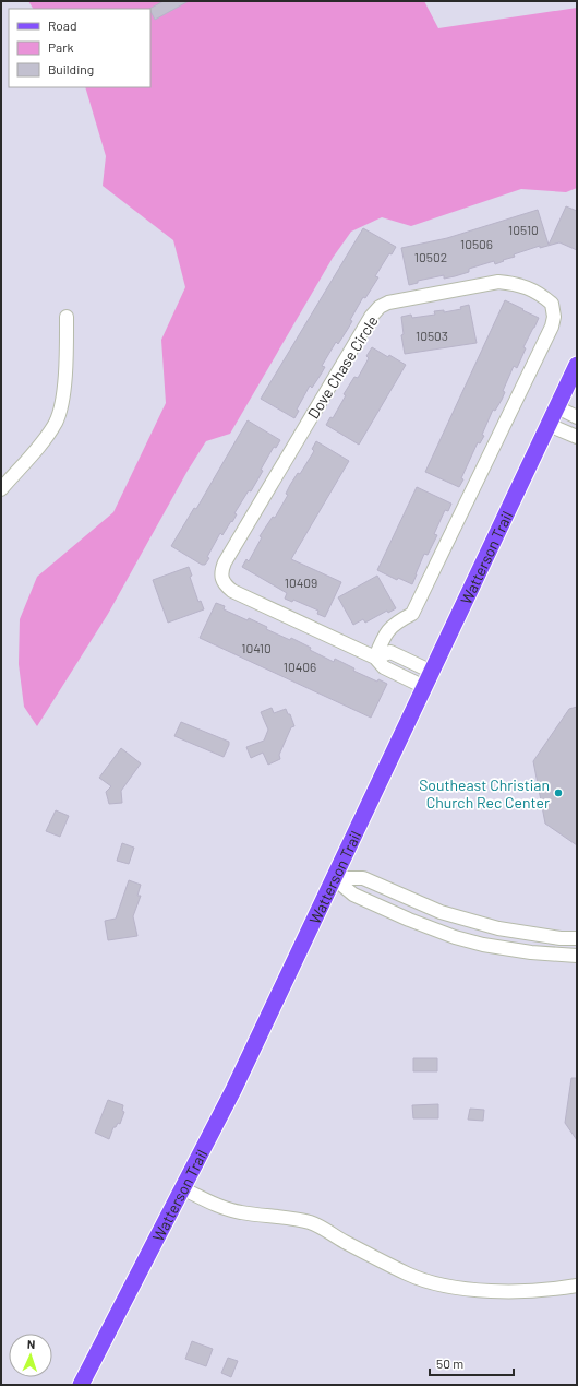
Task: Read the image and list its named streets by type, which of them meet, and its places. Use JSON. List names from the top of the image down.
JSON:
{
  "streets": {
    "main road": ["Watterson Trail"],
    "street": ["Dove Chase Circle"]
  },
  "crossings": [
    ["Dove Chase Circle", "Watterson Trail"]
  ],
  "places": ["Southeast Christian Church Rec Center"],
  "house_numbers": [
    "10510",
    "10506",
    "10502",
    "10503",
    "10409",
    "10410",
    "10406"
  ],
  "legend": ["Road", "Park", "Building"],
  "scale_bar": "50 m",
  "north": "top"
}
